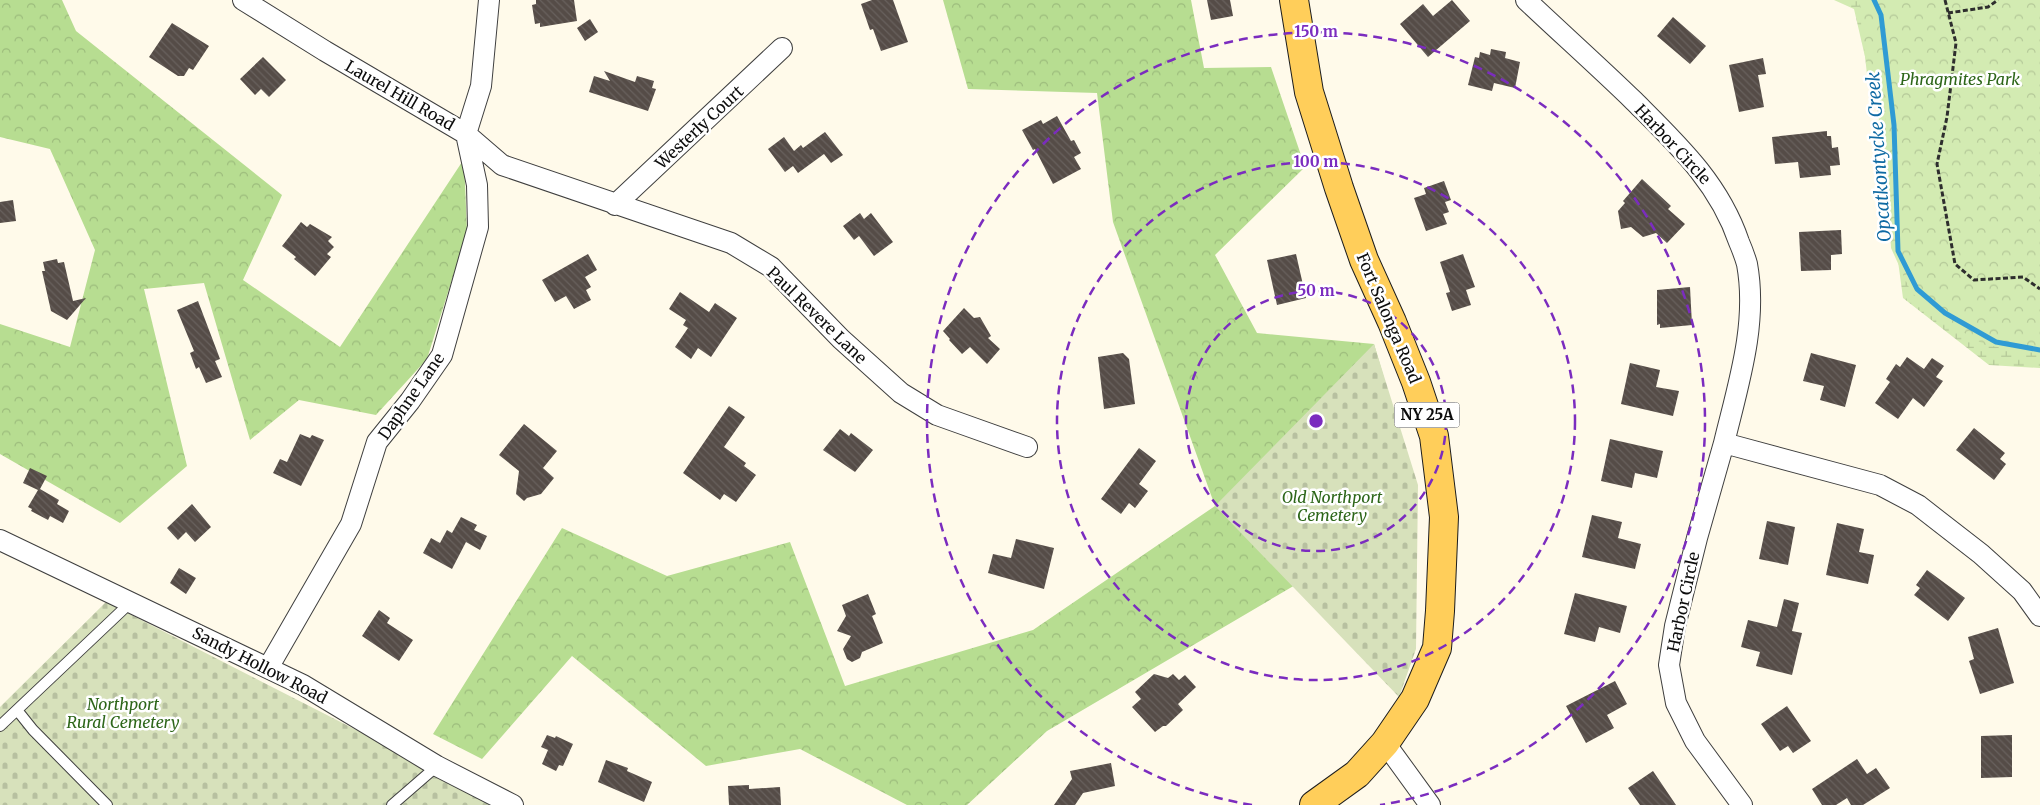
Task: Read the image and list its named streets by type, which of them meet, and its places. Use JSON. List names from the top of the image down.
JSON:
{
  "streets": {
    "main road": ["Fort Salonga Road", "NY 25A"],
    "street": [
      "Laurel Hill Road",
      "Westerly Court",
      "Harbor Circle",
      "Paul Revere Lane",
      "Daphne Lane",
      "Sandy Hollow Road"
    ]
  },
  "crossings": [
    ["Laurel Hill Road", "Paul Revere Lane"],
    ["Laurel Hill Road", "Daphne Lane"],
    ["Westerly Court", "Paul Revere Lane"],
    ["Paul Revere Lane", "Daphne Lane"],
    ["Daphne Lane", "Sandy Hollow Road"]
  ],
  "water": ["Opcatkontycke Creek"],
  "parks": ["Phragmites Park", "Old Northport Cemetery", "Northport Rural Cemetery"],
  "rings": ["150 m", "100 m", "50 m"]
}
